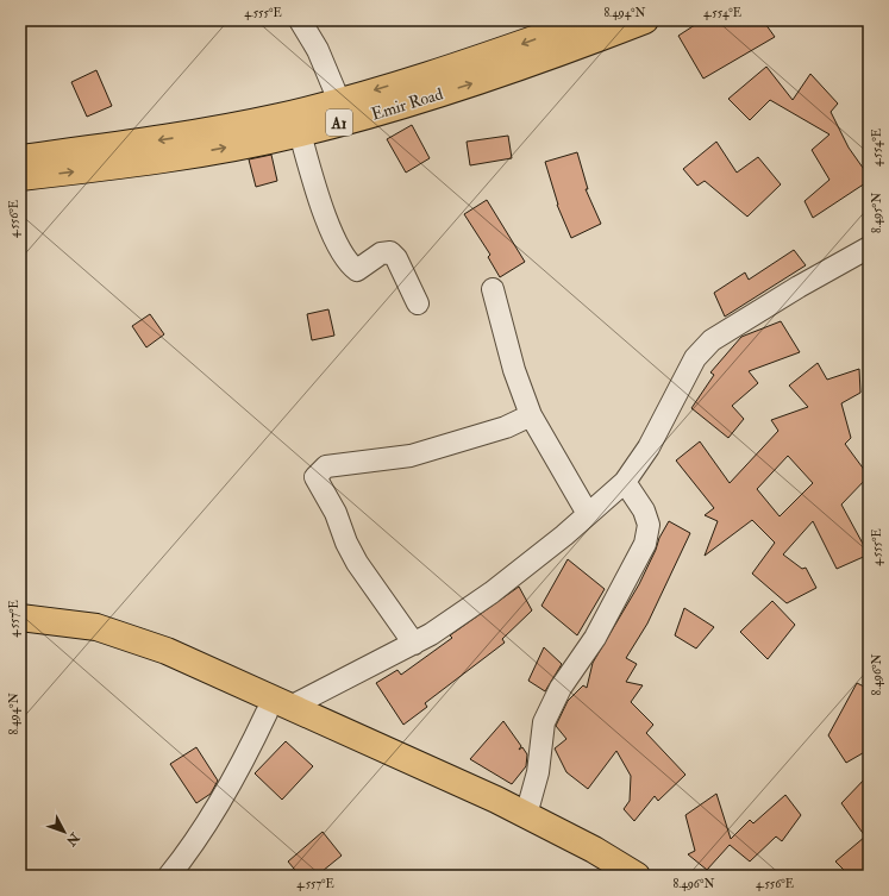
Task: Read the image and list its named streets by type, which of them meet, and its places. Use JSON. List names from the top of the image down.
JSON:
{
  "streets": {
    "main road": ["Emir Road", "A1"]
  },
  "north": "bottom right",
  "coordinates": [
    "4.555°E",
    "8.494°N",
    "4.554°E",
    "8.495°N",
    "4.556°E",
    "4.557°E",
    "8.496°N"
  ]
}
